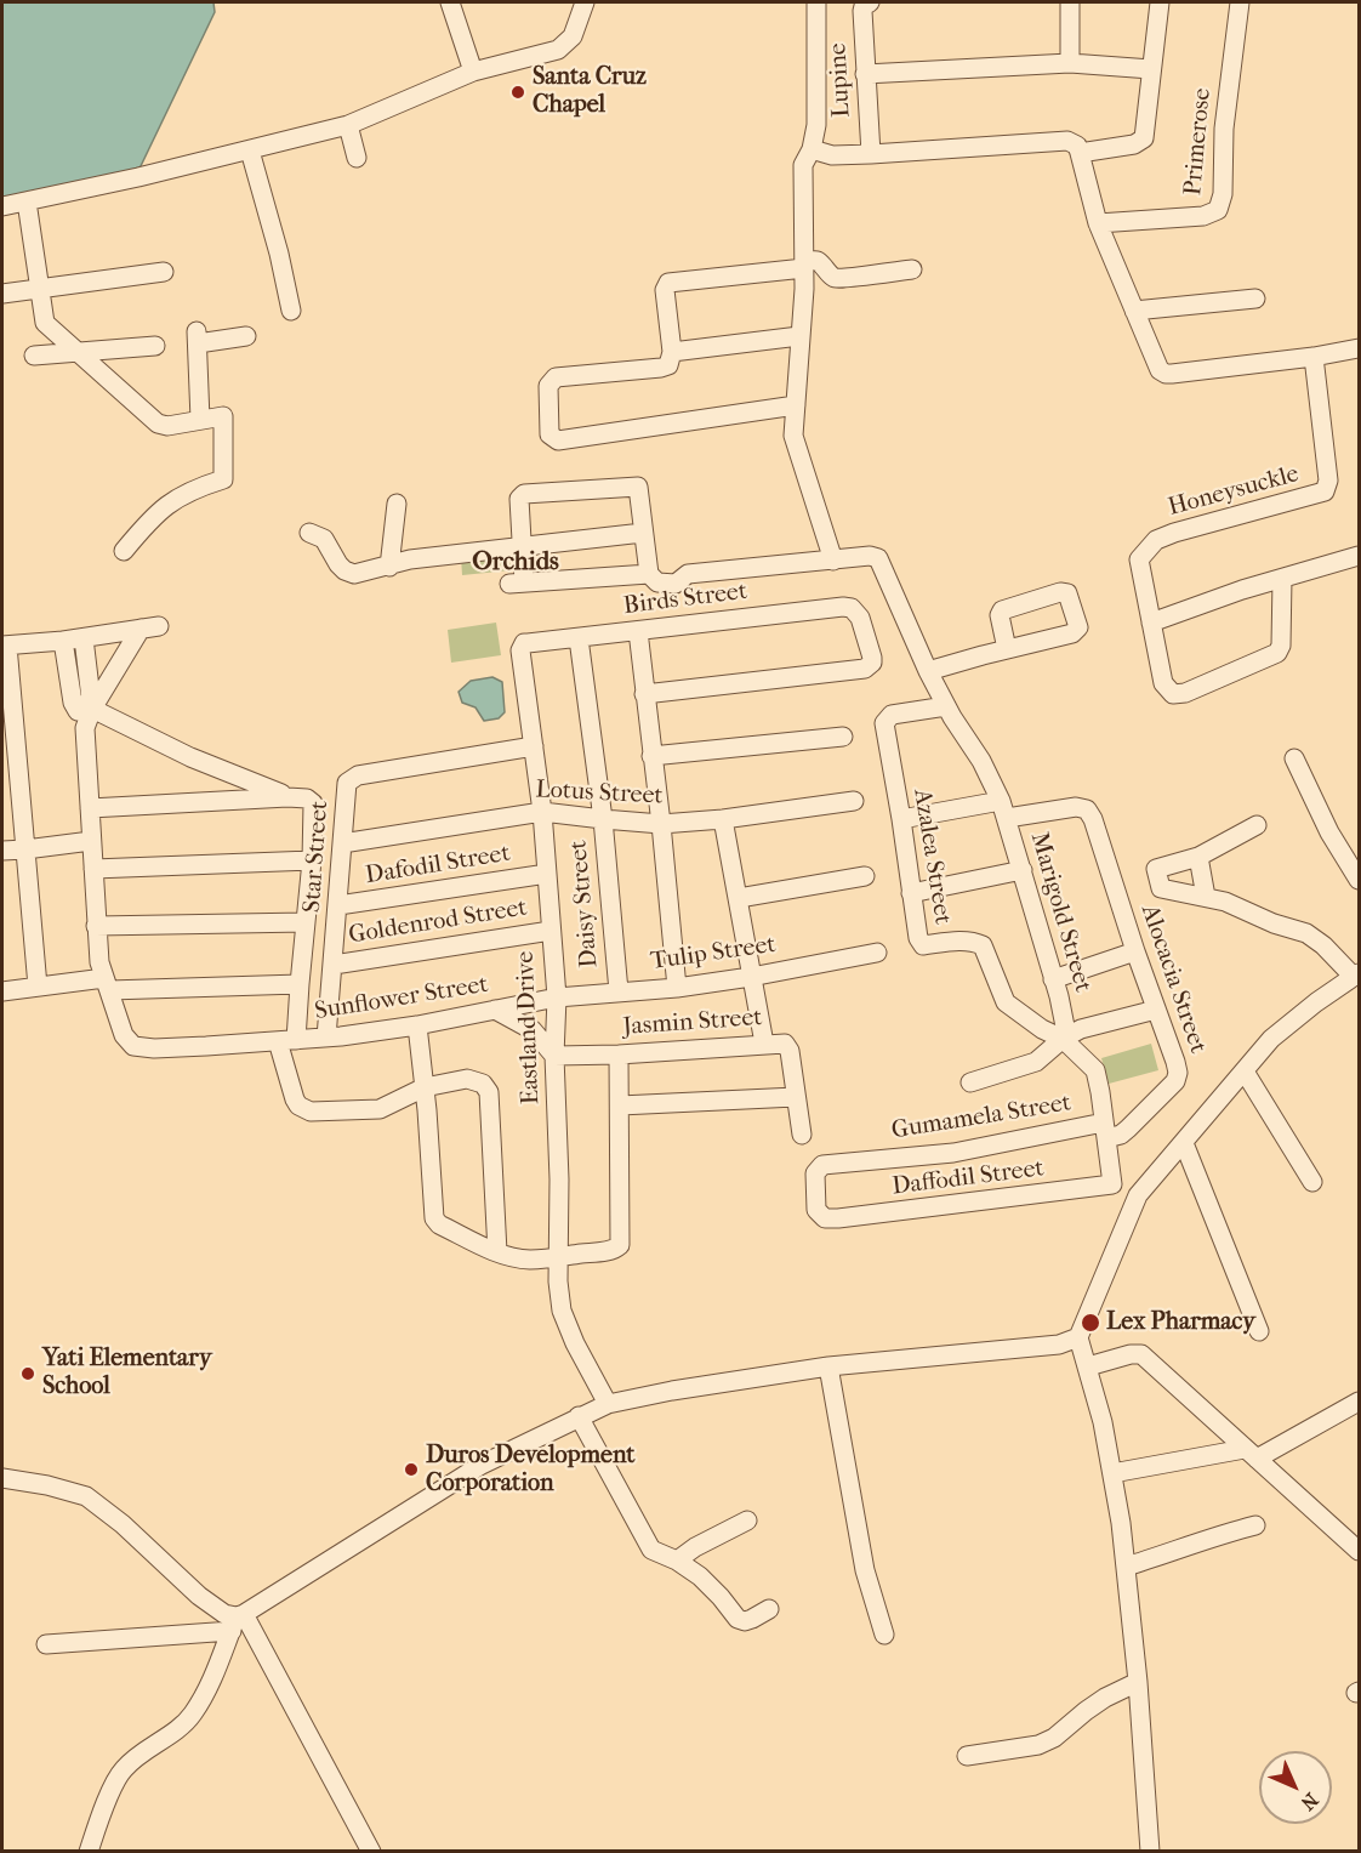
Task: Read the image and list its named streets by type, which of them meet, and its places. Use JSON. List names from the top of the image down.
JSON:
{
  "streets": {
    "street": [
      "Lupine",
      "Primerose",
      "Honeysuckle",
      "Birds Street",
      "Lotus Street",
      "Star Street",
      "Azalea Street",
      "Dafodil Street",
      "Daisy Street",
      "Marigold Street",
      "Goldenrod Street",
      "Tulip Street",
      "Alocacia Street",
      "Sunflower Street",
      "Jasmin Street",
      "Eastland Drive",
      "Gumamela Street",
      "Daffodil Street"
    ]
  },
  "crossings": [
    ["Birds Street", "Daisy Street"],
    ["Birds Street", "Eastland Drive"],
    ["Lotus Street", "Star Street"],
    ["Lotus Street", "Daisy Street"],
    ["Lotus Street", "Eastland Drive"],
    ["Star Street", "Dafodil Street"],
    ["Star Street", "Goldenrod Street"],
    ["Star Street", "Sunflower Street"],
    ["Star Street", "Eastland Drive"],
    ["Azalea Street", "Marigold Street"],
    ["Dafodil Street", "Eastland Drive"],
    ["Daisy Street", "Tulip Street"],
    ["Marigold Street", "Alocacia Street"],
    ["Goldenrod Street", "Eastland Drive"],
    ["Tulip Street", "Sunflower Street"],
    ["Tulip Street", "Eastland Drive"],
    ["Alocacia Street", "Gumamela Street"],
    ["Sunflower Street", "Eastland Drive"],
    ["Jasmin Street", "Eastland Drive"],
    ["Gumamela Street", "Daffodil Street"]
  ],
  "districts": ["Orchids"],
  "places": [
    "Santa Cruz Chapel",
    "Lex Pharmacy",
    "Yati Elementary School",
    "Duros Development Corporation"
  ],
  "north": "bottom right"
}
